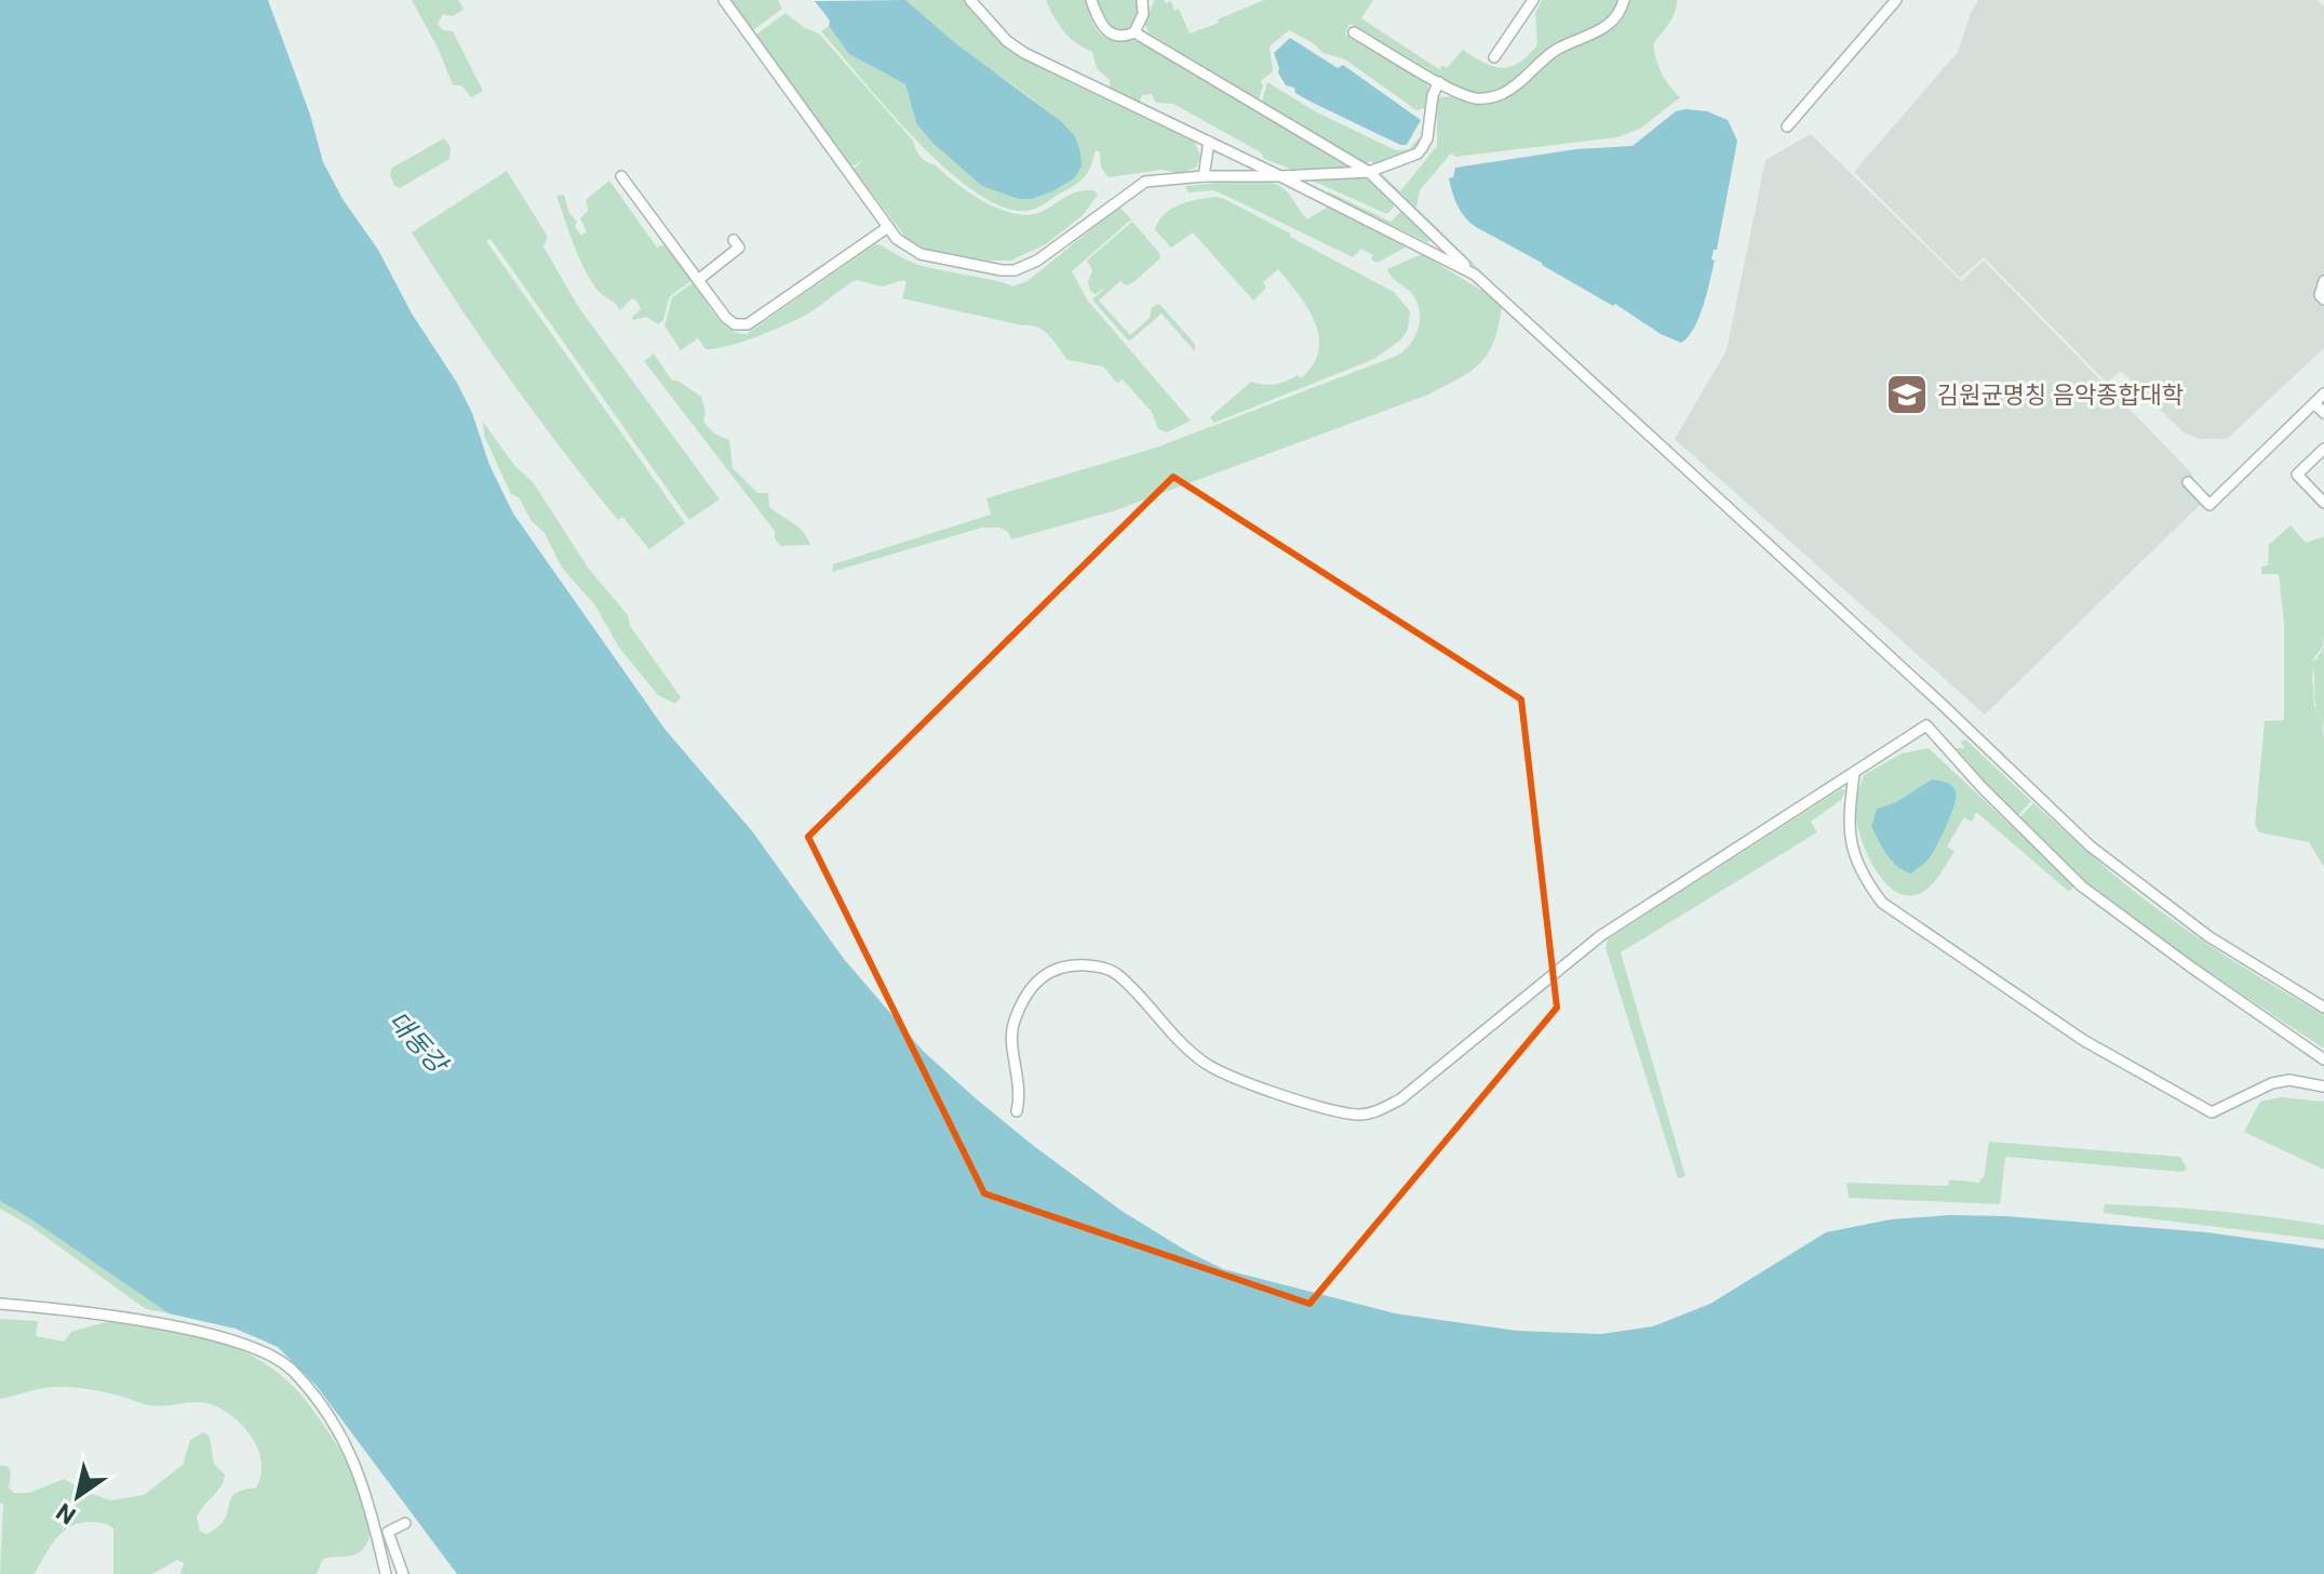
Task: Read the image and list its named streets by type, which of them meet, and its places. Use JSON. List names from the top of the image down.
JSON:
{
  "water": ["대동강"],
  "places": {
    "school or university": ["김원균명칭 음악종합대학"]
  },
  "north": "bottom left"
}
